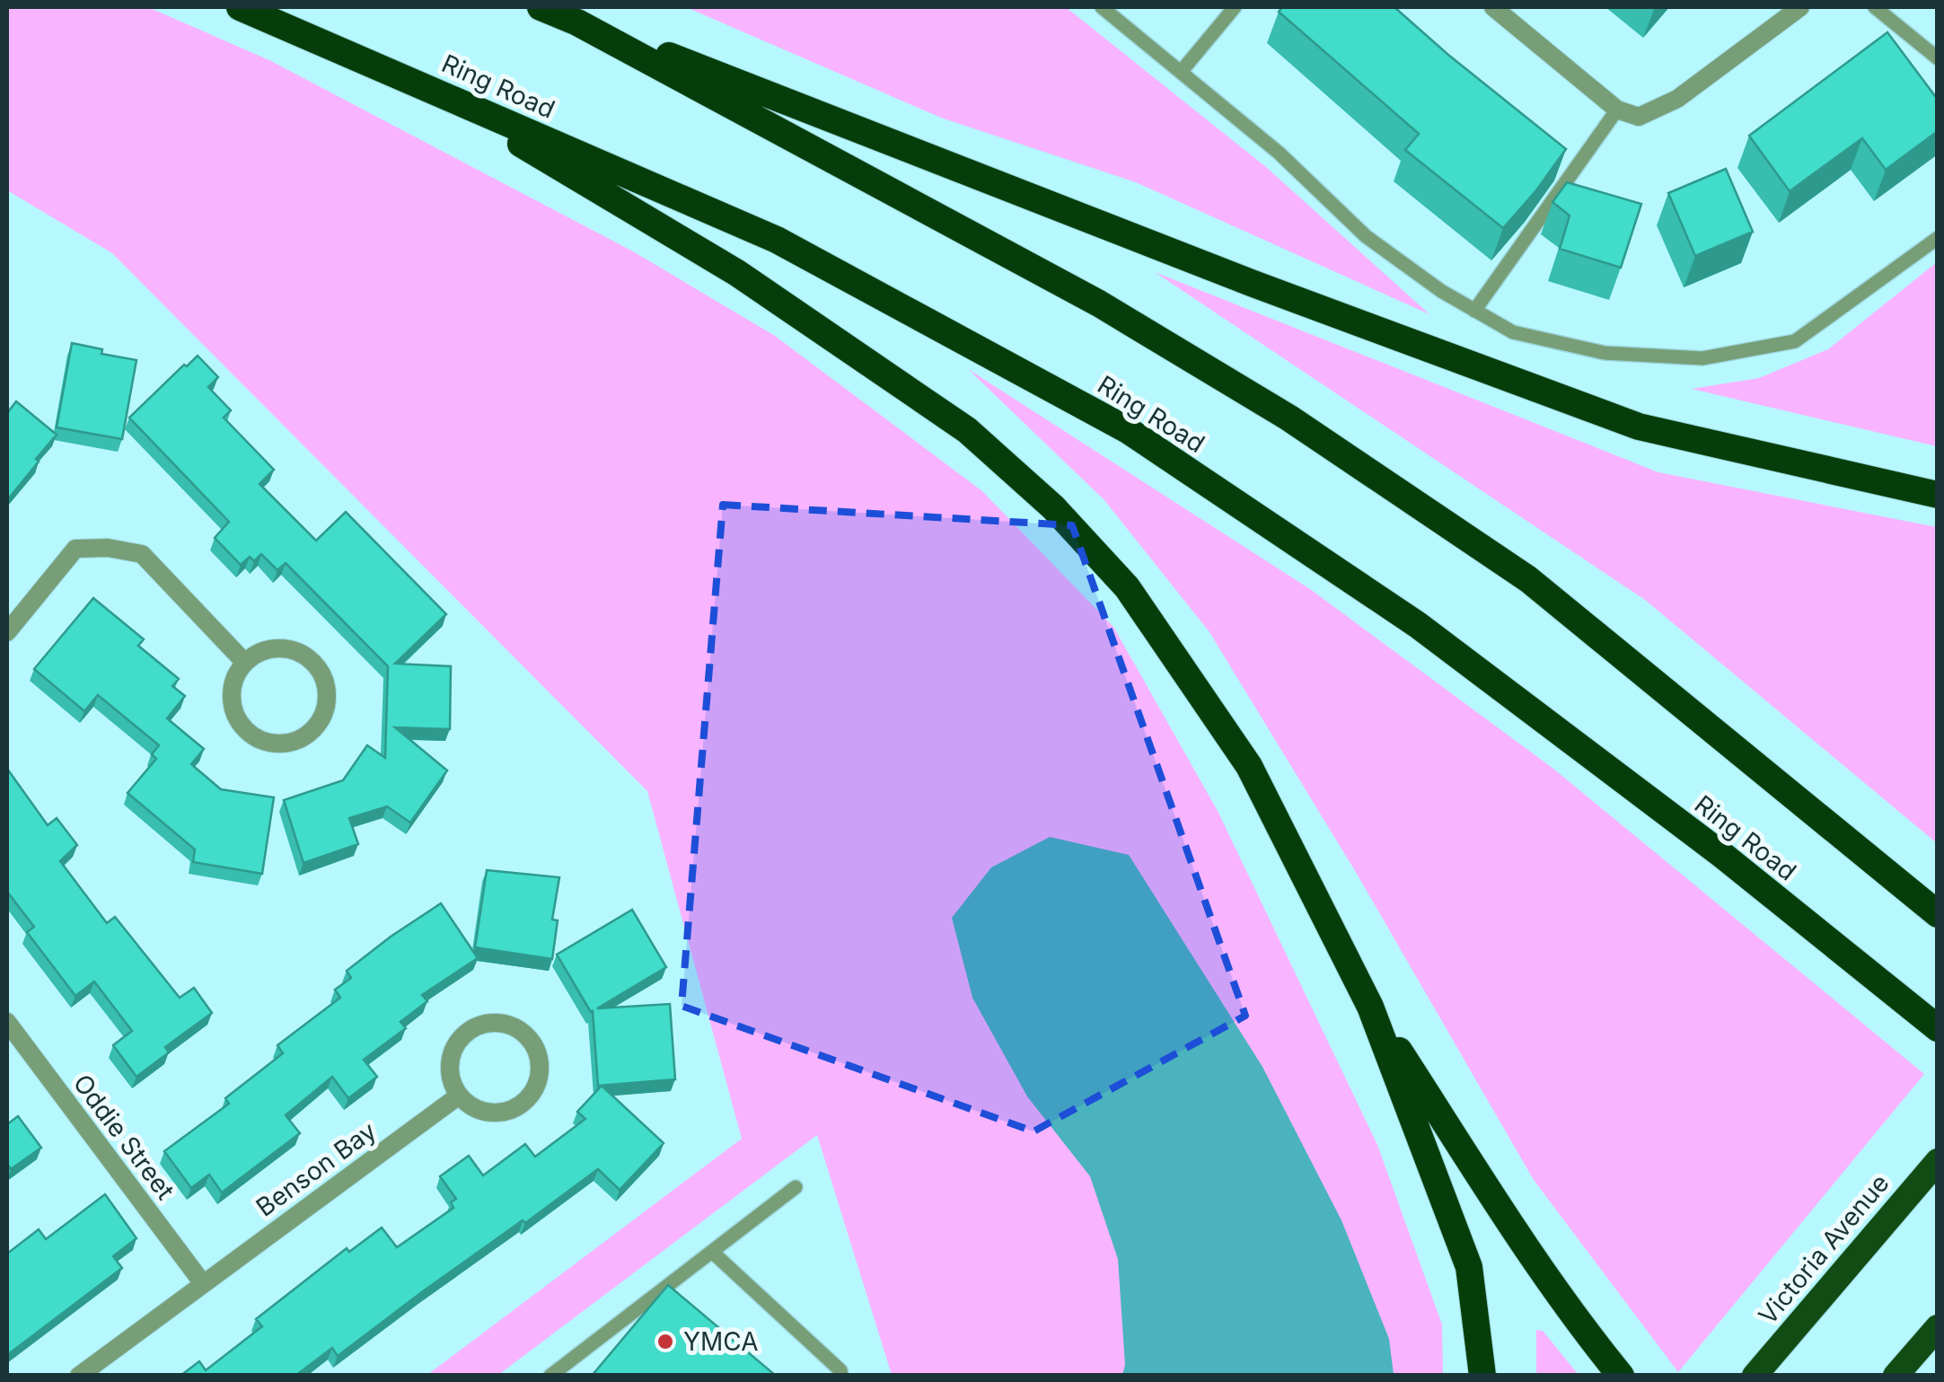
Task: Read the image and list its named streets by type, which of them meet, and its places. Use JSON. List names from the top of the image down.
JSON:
{
  "streets": {
    "highway": ["Ring Road", "Victoria Avenue"],
    "street": ["Oddie Street", "Benson Bay"]
  },
  "crossings": [
    ["Oddie Street", "Benson Bay"]
  ],
  "places": ["YMCA"]
}
